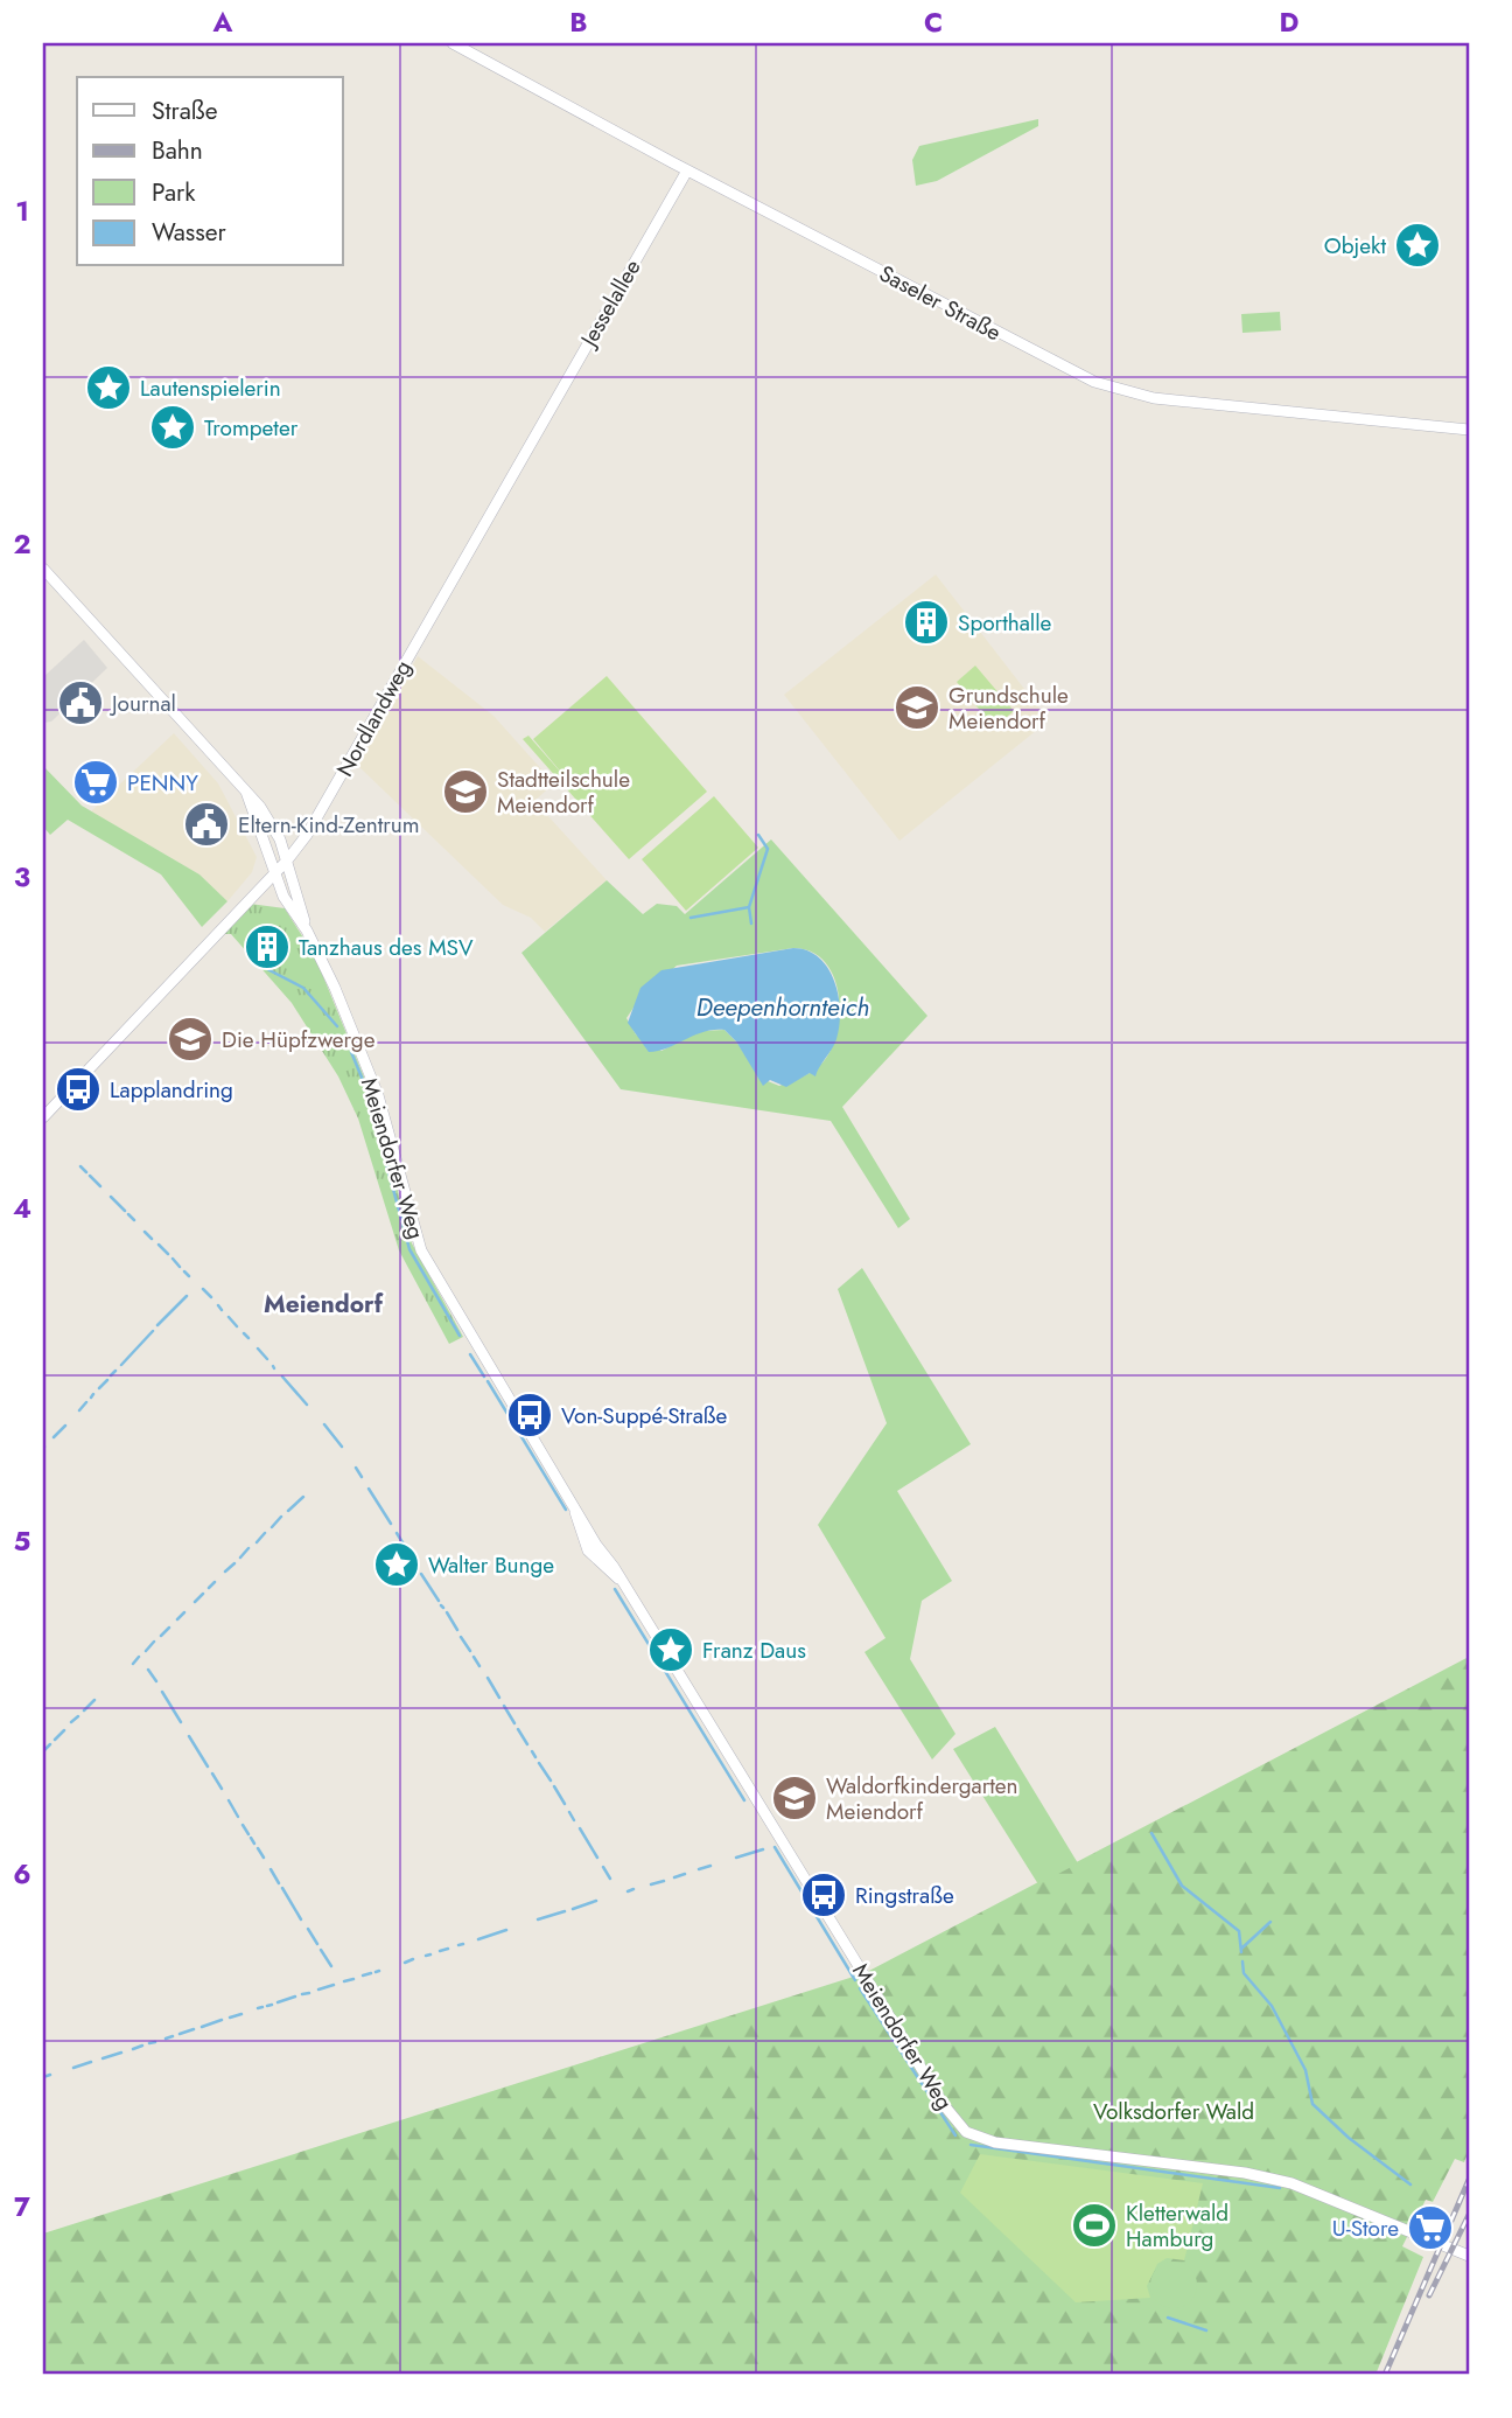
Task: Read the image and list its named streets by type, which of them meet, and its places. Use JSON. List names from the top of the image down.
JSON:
{
  "streets": {
    "street": [
      "Jesselallee",
      "Saseler Straße",
      "Nordlandweg",
      "Meiendorfer Weg"
    ]
  },
  "crossings": [
    ["Jesselallee", "Saseler Straße"],
    ["Jesselallee", "Nordlandweg"]
  ],
  "districts": ["Meiendorf"],
  "water": ["Deepenhornteich"],
  "parks": ["Volksdorfer Wald"],
  "places": {
    "place": [
      "Objekt",
      "Lautenspielerin",
      "Trompeter",
      "Walter Bunge",
      "Franz Daus"
    ],
    "building": ["Sporthalle", "Tanzhaus des MSV"],
    "public building": ["Journal", "Eltern-Kind-Zentrum"],
    "school or university": [
      "Grundschule Meiendorf",
      "Stadtteilschule Meiendorf",
      "Die Hüpfzwerge",
      "Waldorfkindergarten Meiendorf"
    ],
    "supermarket": ["PENNY", "U-Store"],
    "bus stop": ["Lapplandring", "Von-Suppé-Straße", "Ringstraße"],
    "sports": ["Kletterwald Hamburg"]
  },
  "legend": [
    "Straße",
    "Bahn",
    "Park",
    "Wasser"
  ],
  "grid": {
    "columns": [
      "A",
      "B",
      "C",
      "D"
    ],
    "rows": [
      "1",
      "2",
      "3",
      "4",
      "5",
      "6",
      "7"
    ]
  }
}
